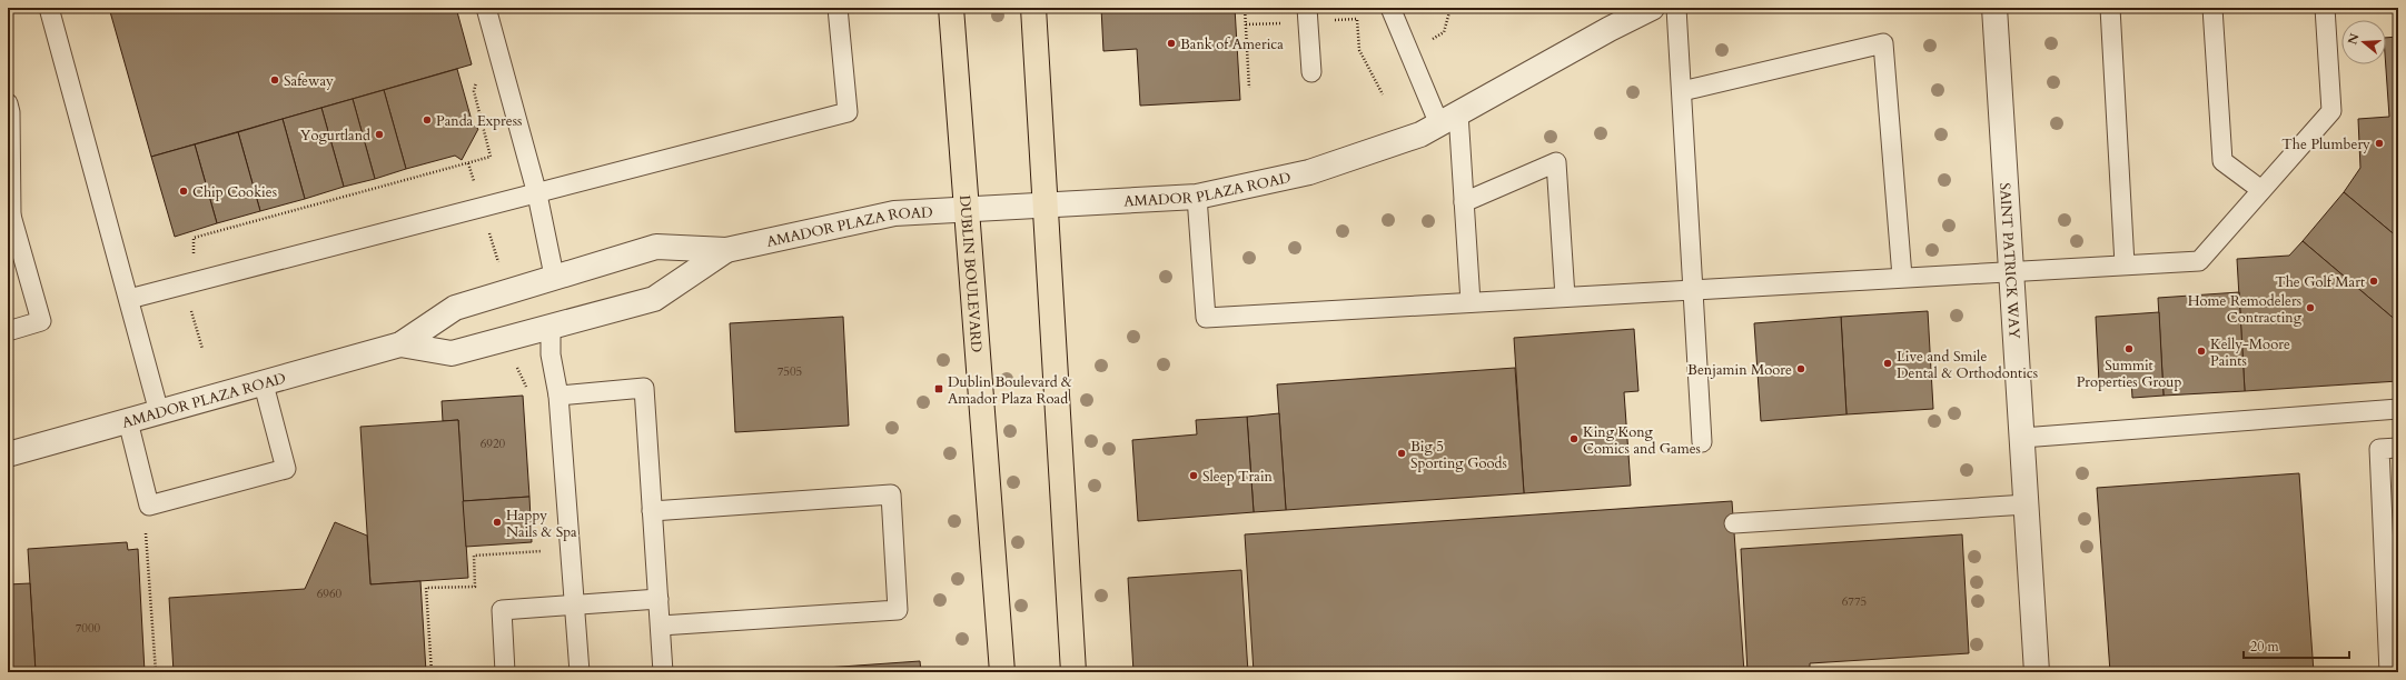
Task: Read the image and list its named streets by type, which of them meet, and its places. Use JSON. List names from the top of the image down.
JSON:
{
  "streets": {
    "main road": ["DUBLIN BOULEVARD"],
    "street": ["AMADOR PLAZA ROAD", "SAINT PATRICK WAY"]
  },
  "crossings": [
    ["AMADOR PLAZA ROAD", "DUBLIN BOULEVARD"]
  ],
  "places": {
    "other": [
      "Bank of America",
      "Safeway",
      "Panda Express",
      "Yogurtland",
      "The Plumbery",
      "Chip Cookies",
      "The Golf Mart",
      "Home Remodelers Contracting",
      "Summit Properties Group",
      "Kelly-Moore Paints",
      "Live and Smile Dental & Orthodontics",
      "Benjamin Moore",
      "King Kong Comics and Games",
      "Big 5 Sporting Goods",
      "Sleep Train",
      "Happy Nails & Spa"
    ],
    "transit": ["Dublin Boulevard & Amador Plaza Road"]
  },
  "house_numbers": [
    "7505",
    "6920",
    "6960",
    "6775",
    "7000"
  ],
  "scale_bar": "20 m",
  "north": "left"
}
